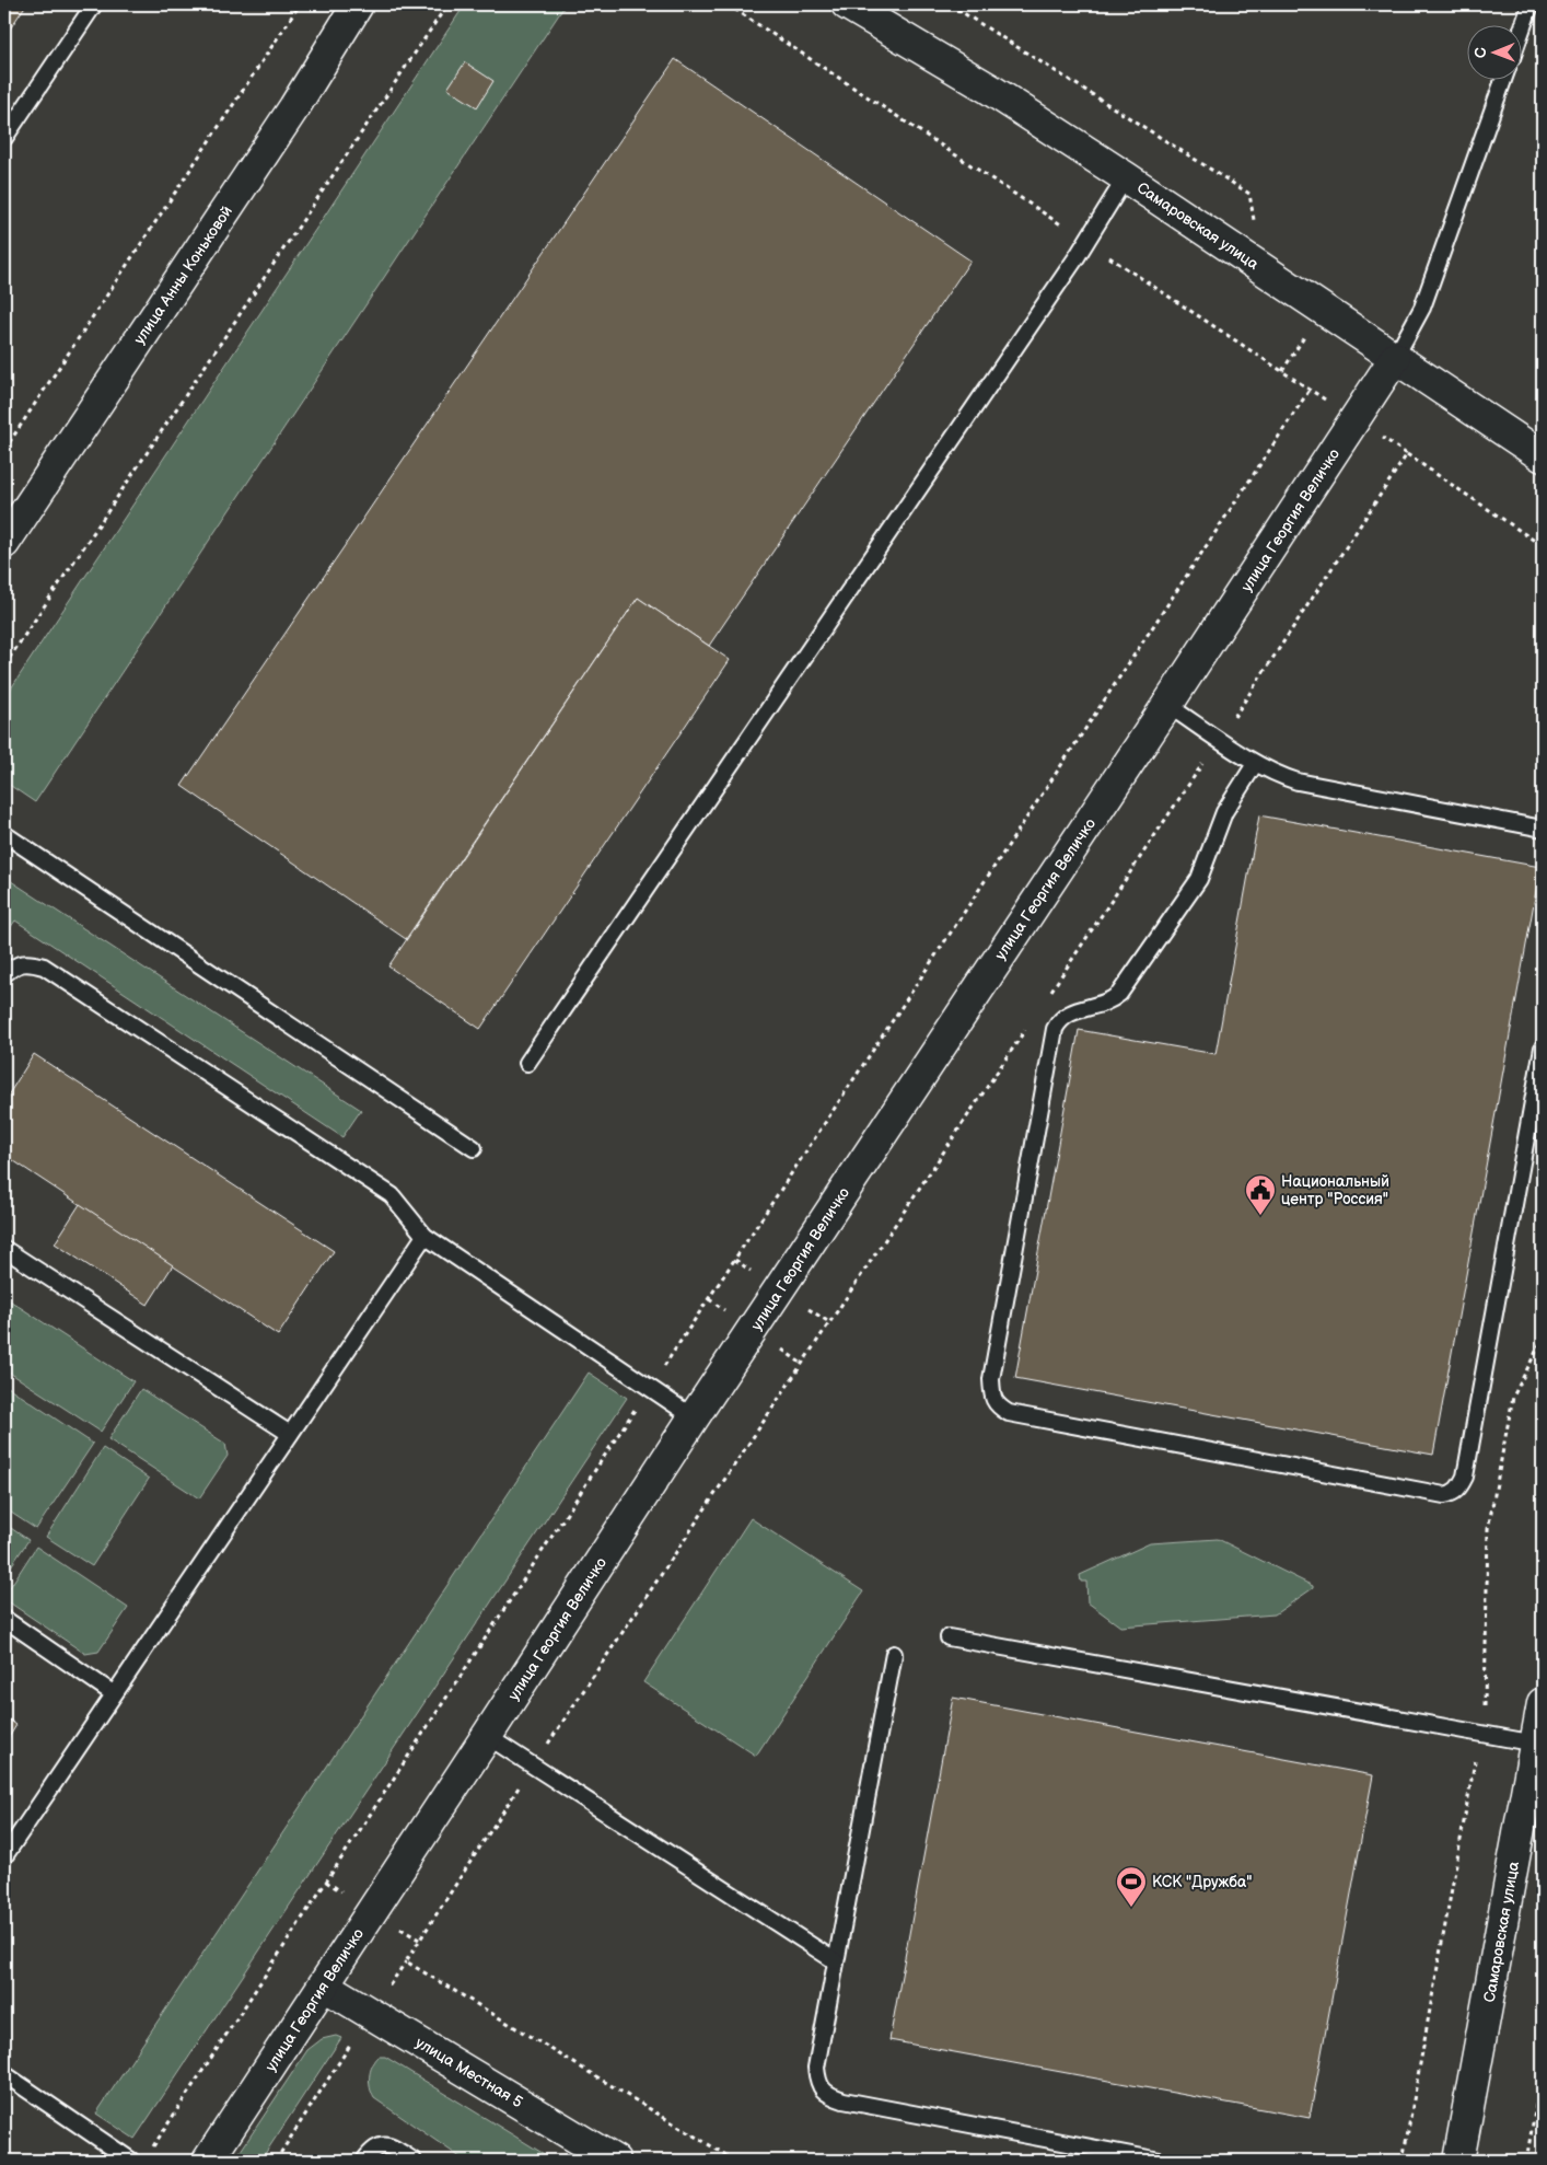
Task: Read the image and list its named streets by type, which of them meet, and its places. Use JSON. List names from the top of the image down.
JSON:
{
  "streets": {
    "street": [
      "Самаровская улица",
      "улица Анны Коньковой",
      "улица Георгия Величко",
      "улица Местная 5"
    ]
  },
  "crossings": [
    ["Самаровская улица", "улица Георгия Величко"],
    ["улица Георгия Величко", "улица Местная 5"]
  ],
  "places": {
    "public building": ["Национальный центр \"Россия\""],
    "sports": ["КСК \"Дружба\""]
  },
  "north": "left"
}
